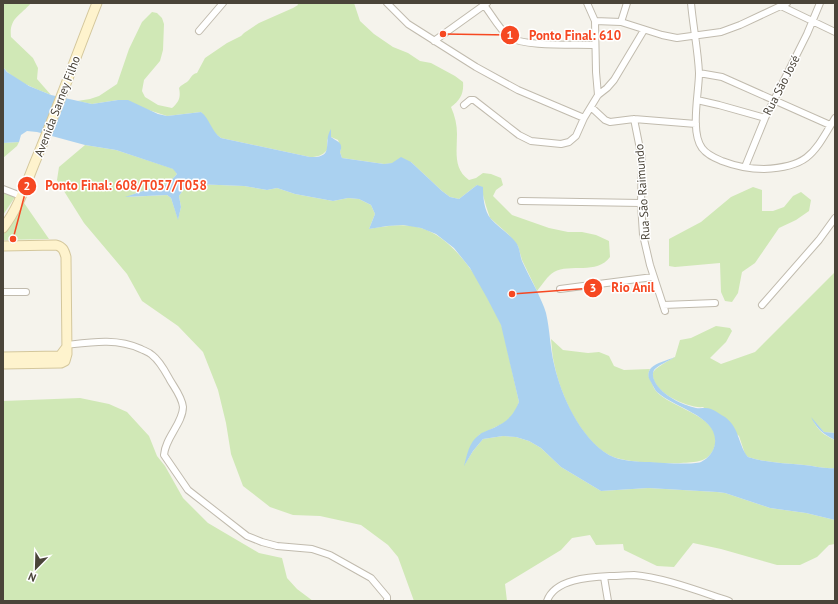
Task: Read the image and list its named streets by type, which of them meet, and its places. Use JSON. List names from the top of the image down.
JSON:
{
  "streets": {
    "street": ["Rua São José", "Avenida Sarney Filho", "Rua São Raimundo"]
  },
  "places": ["Ponto Final: 610", "Ponto Final: 608/T057/T058", "Rio Anil"],
  "north": "bottom left"
}
